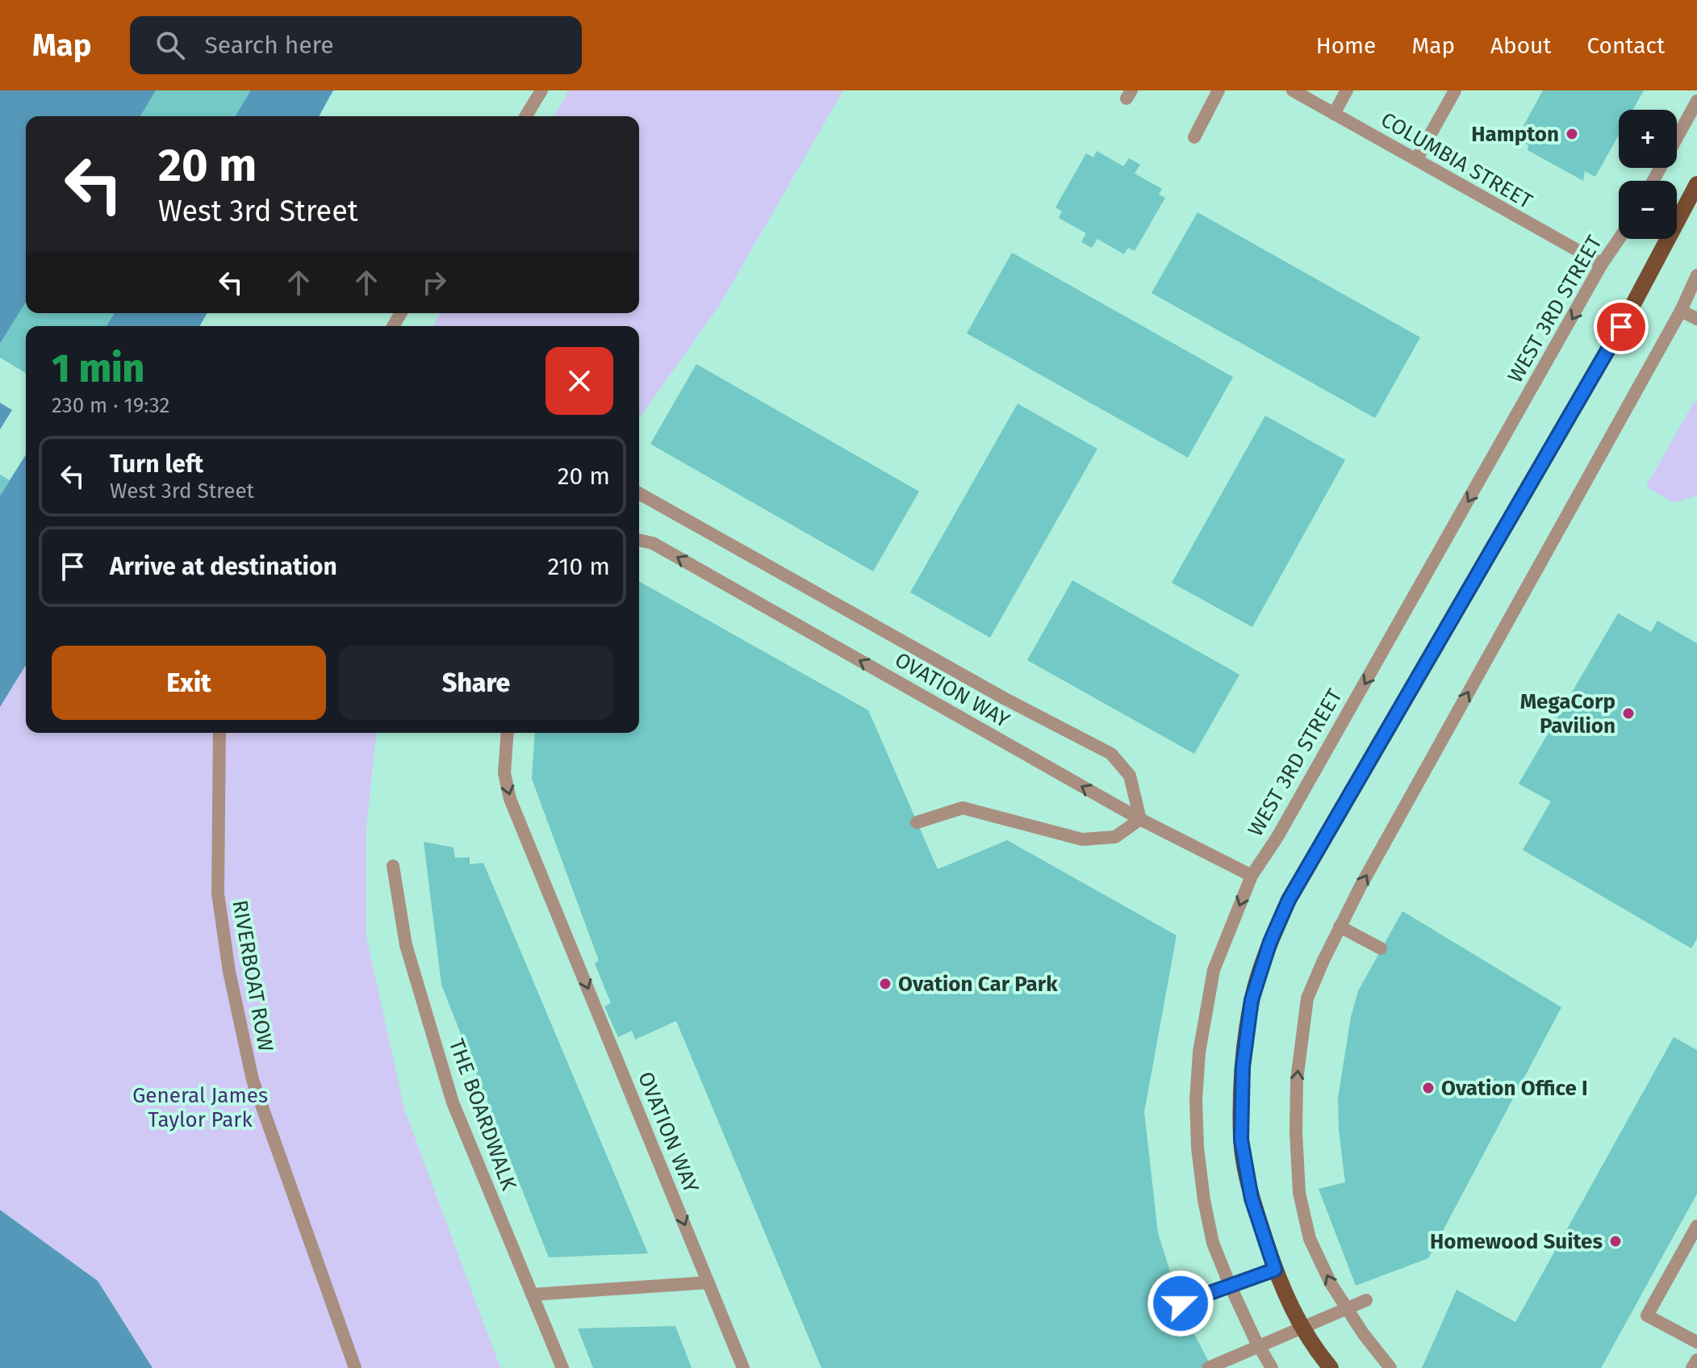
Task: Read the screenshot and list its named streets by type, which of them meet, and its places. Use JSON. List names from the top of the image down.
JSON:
{
  "streets": {
    "street": [
      "COLUMBIA STREET",
      "WEST 3RD STREET",
      "OVATION WAY",
      "RIVERBOAT ROW",
      "THE BOARDWALK"
    ]
  },
  "crossings": [
    ["COLUMBIA STREET", "WEST 3RD STREET"],
    ["WEST 3RD STREET", "OVATION WAY"]
  ],
  "parks": ["General James Taylor Park"],
  "places": [
    "Hampton",
    "MegaCorp Pavilion",
    "Ovation Car Park",
    "Ovation Office I",
    "Homewood Suites"
  ],
  "page": {
    "header": "Map",
    "search": "Search here",
    "nav": [
      "Home",
      "Map",
      "About",
      "Contact"
    ],
    "map_buttons": ["+", "−"],
    "turn": ["20 m", "West 3rd Street"],
    "heading": ["1 min", "230 m · 19:32"],
    "list": [
      {
        "name": "Turn left",
        "note": "West 3rd Street",
        "value": "20 m"
      },
      {
        "name": "Arrive at destination",
        "value": "210 m"
      }
    ],
    "buttons": ["Exit", "Share"]
  }
}
